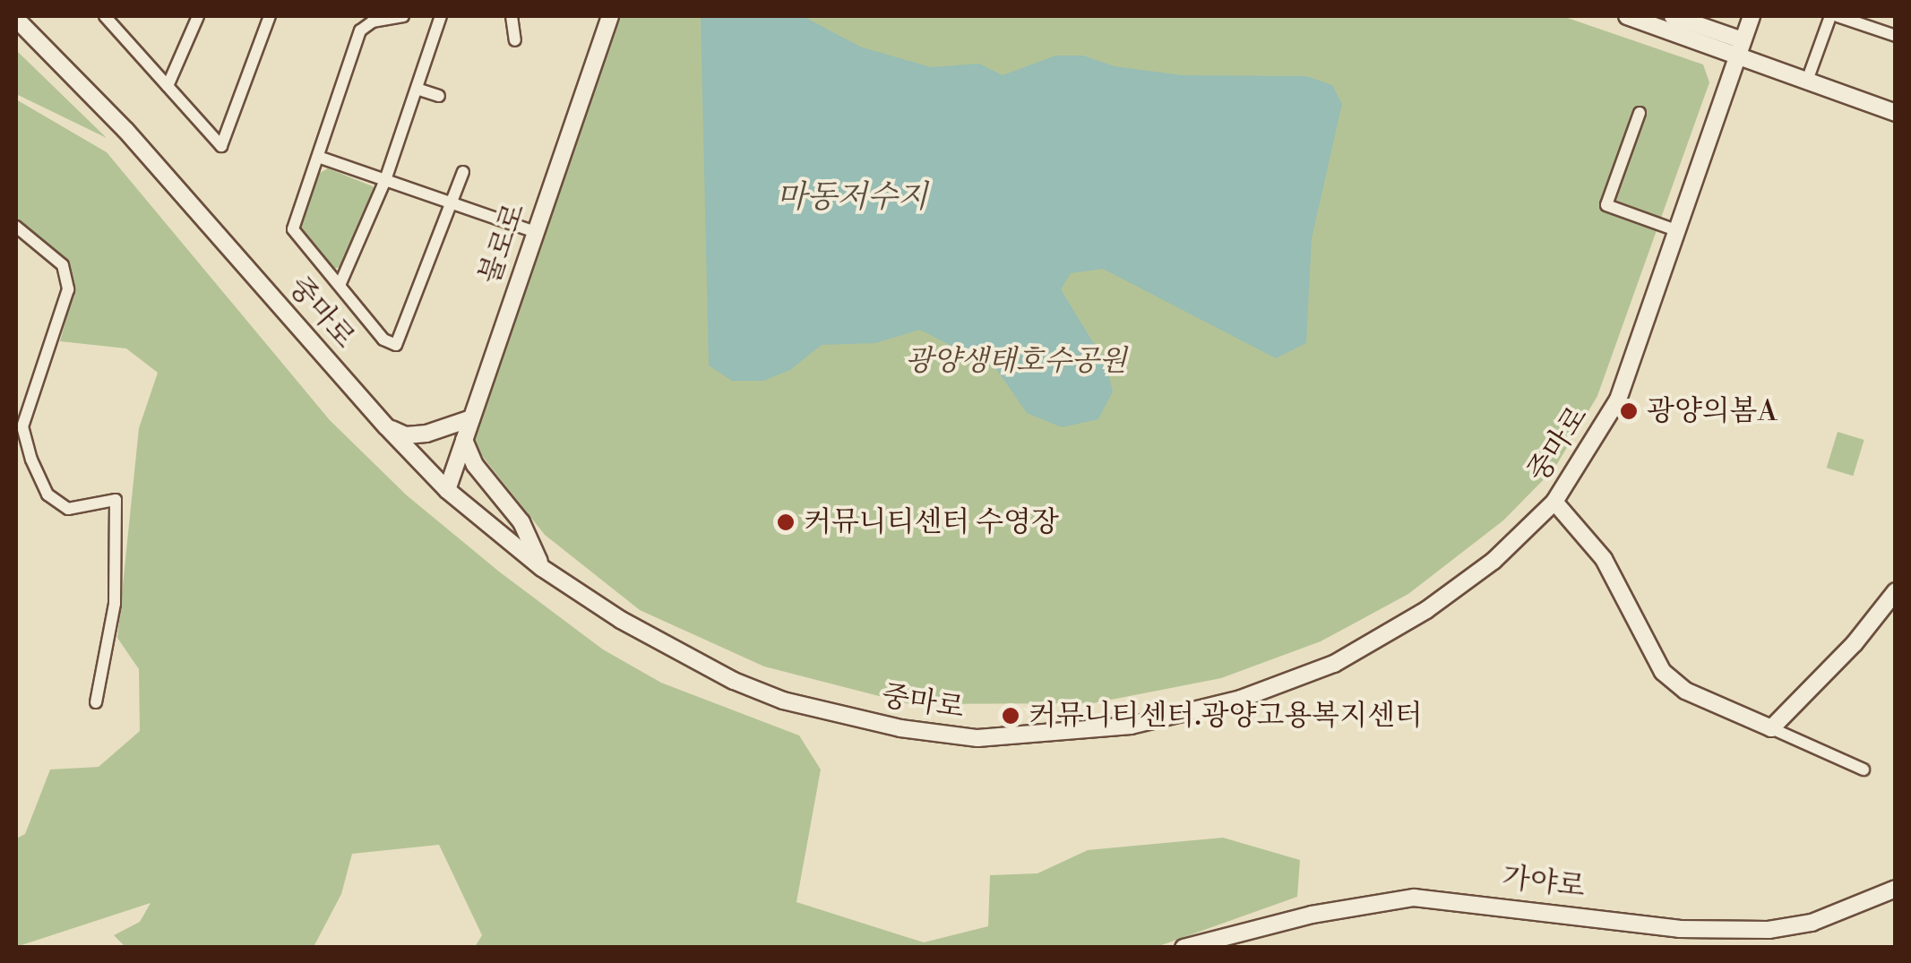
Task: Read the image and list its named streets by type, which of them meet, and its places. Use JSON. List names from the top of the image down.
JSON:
{
  "streets": {
    "street": ["불로로", "중마로", "가야로"]
  },
  "crossings": [
    ["불로로", "중마로"]
  ],
  "water": ["마동저수지"],
  "parks": ["광양생태호수공원"],
  "places": ["광양의봄A", "커뮤니티센터 수영장", "커뮤니티센터.광양고용복지센터"]
}
